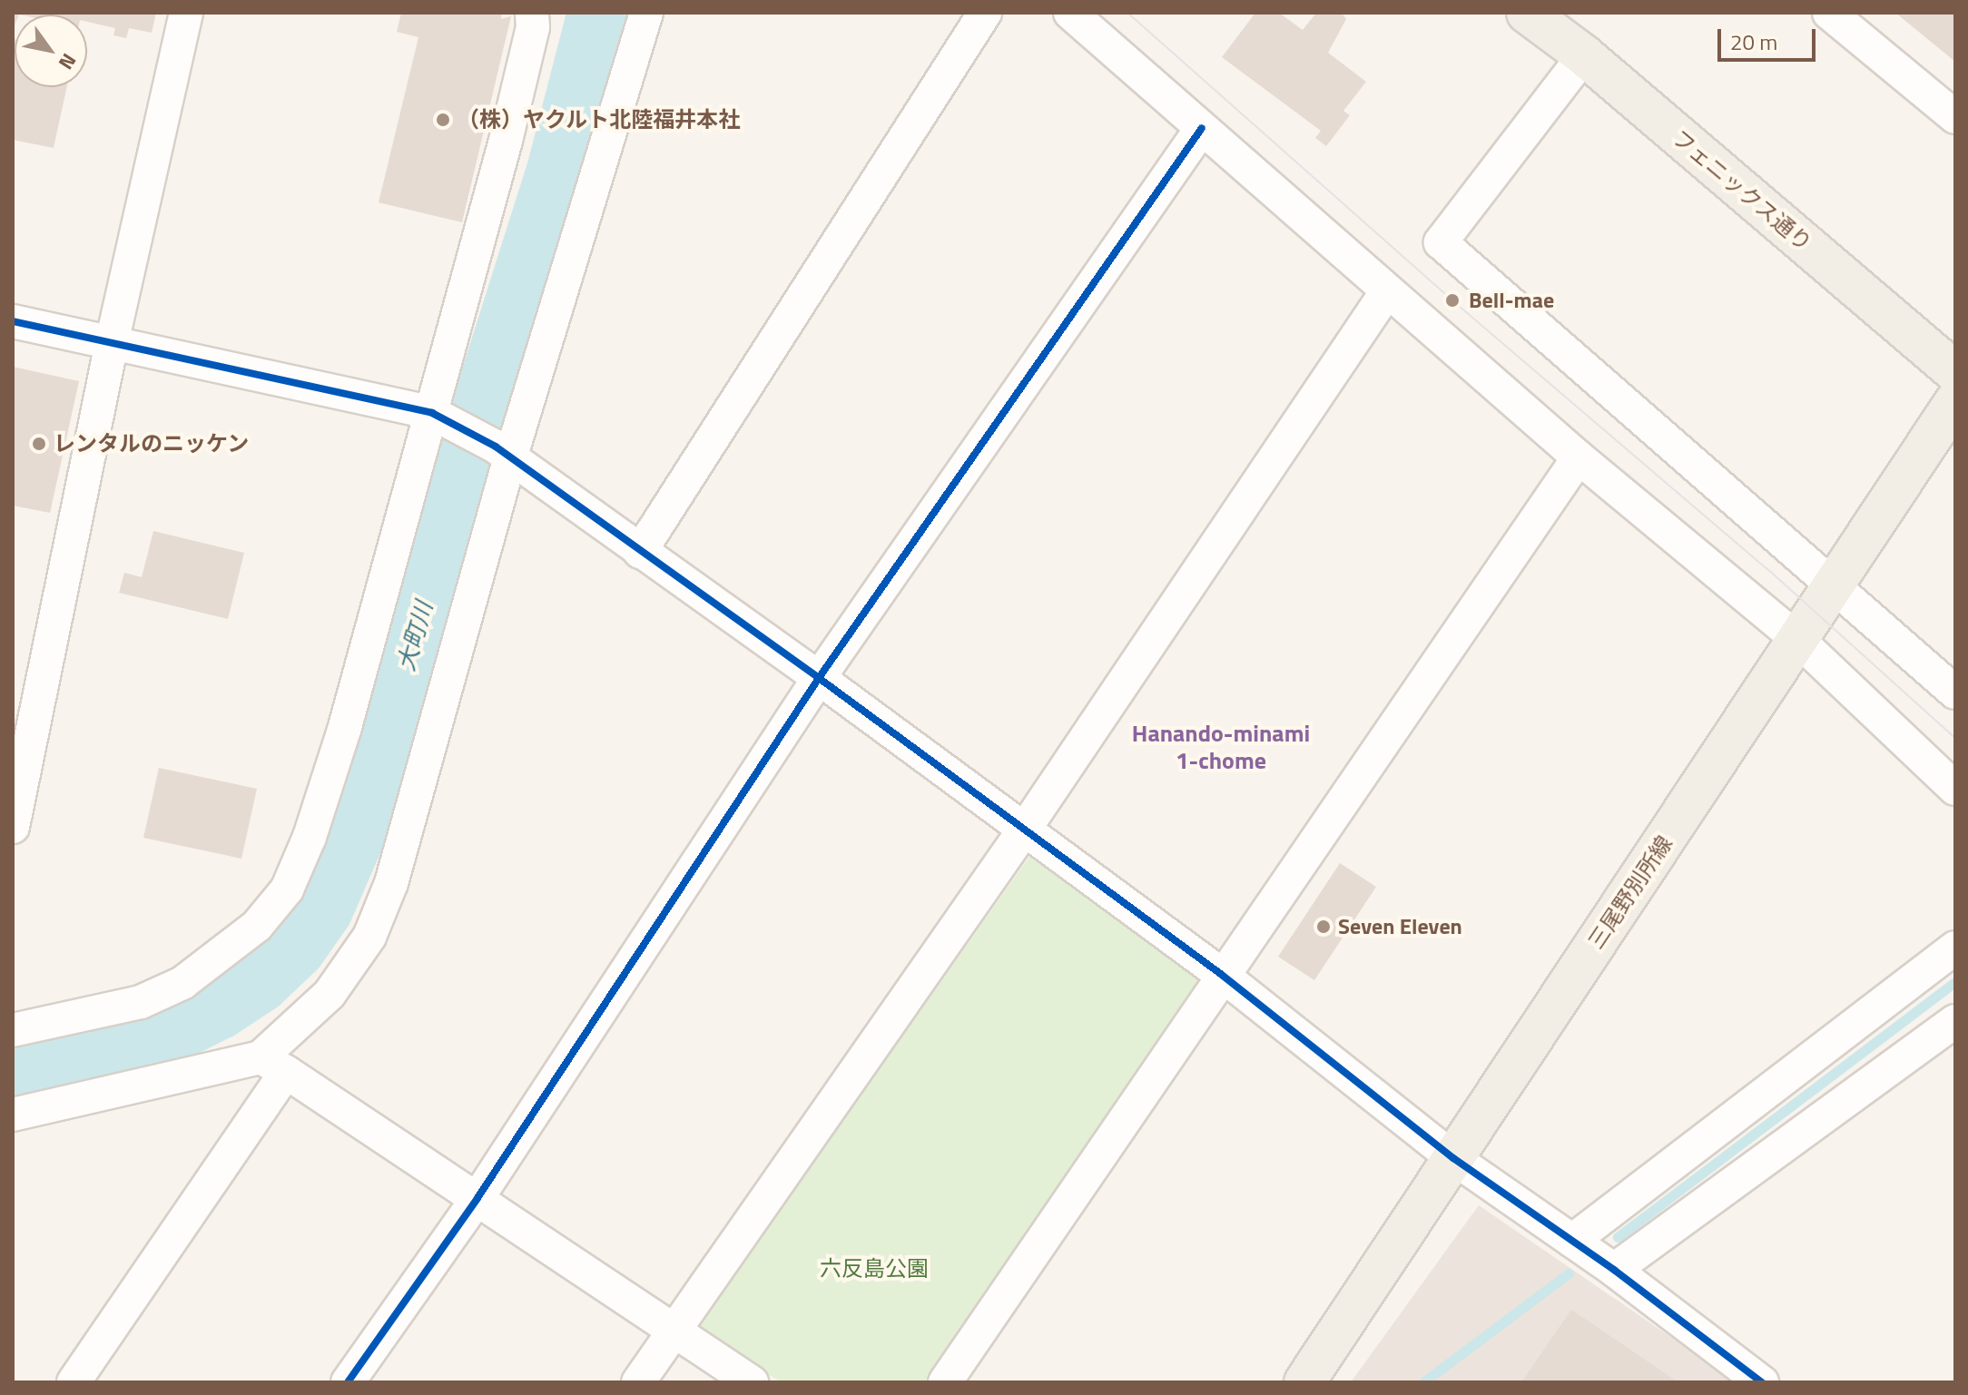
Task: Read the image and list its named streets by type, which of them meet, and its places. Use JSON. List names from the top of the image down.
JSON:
{
  "streets": {
    "main road": ["フェニックス通り", "三尾野別所線"]
  },
  "districts": ["Hanando-minami 1-chome"],
  "water": ["大町川"],
  "parks": ["六反島公園"],
  "places": [
    "（株）ヤクルト北陸福井本社",
    "Bell-mae",
    "レンタルのニッケン",
    "Seven Eleven"
  ],
  "scale_bar": "20 m",
  "north": "bottom right"
}
